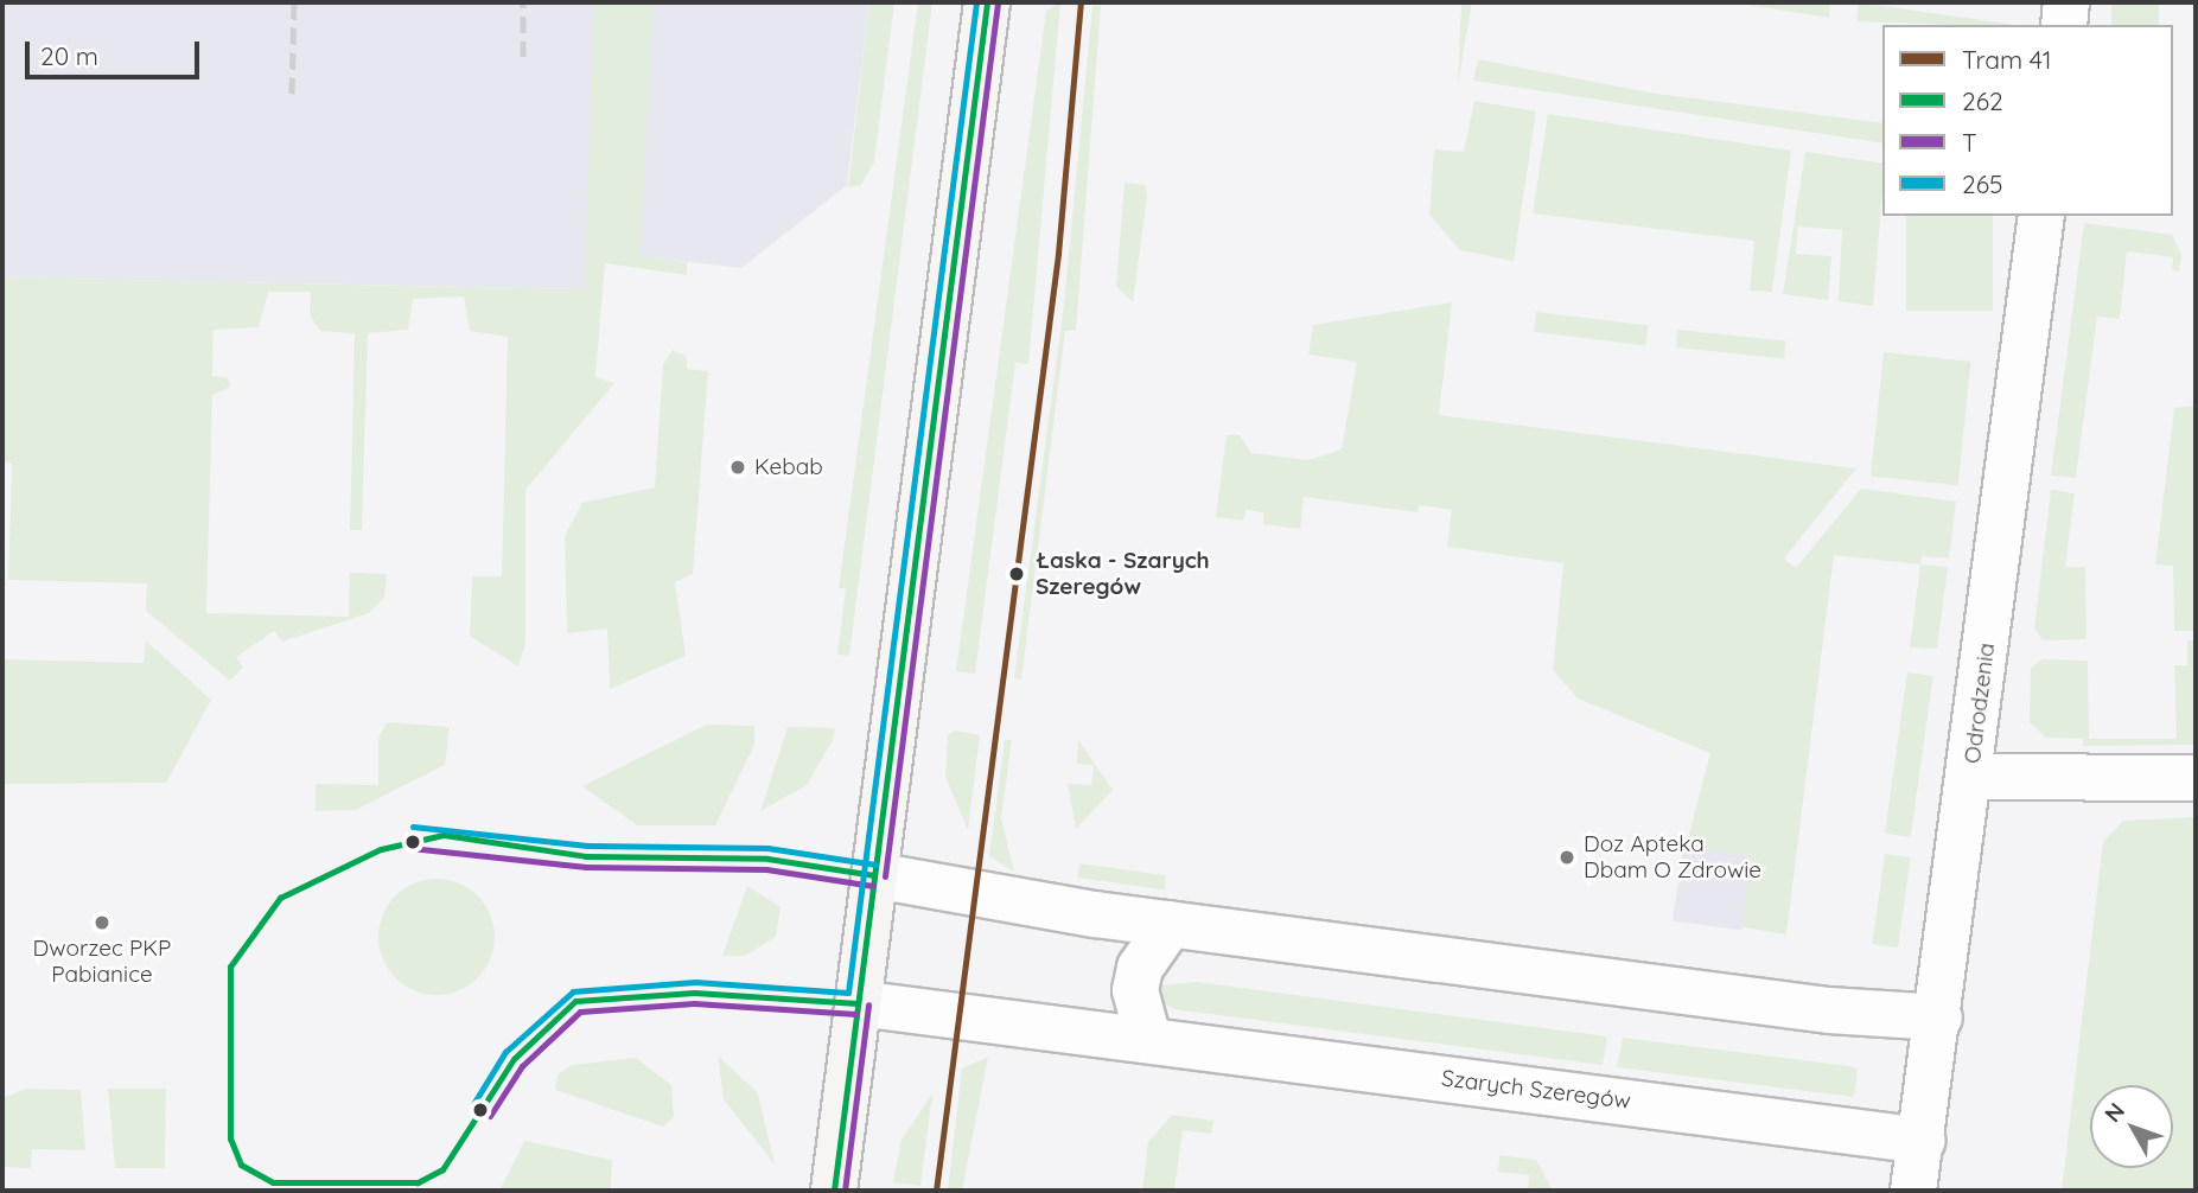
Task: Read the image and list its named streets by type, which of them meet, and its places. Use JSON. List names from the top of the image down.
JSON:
{
  "streets": {
    "street": ["Odrodzenia", "Szarych Szeregów"]
  },
  "crossings": [
    ["Odrodzenia", "Szarych Szeregów"]
  ],
  "places": [
    "Kebab",
    "Łaska - Szarych Szeregów",
    "Doz Apteka Dbam O Zdrowie",
    "Dworzec PKP Pabianice"
  ],
  "lines": [
    "tram line 41",
    "transit line 262",
    "transit line 265",
    "transit line T"
  ],
  "legend": [
    "Tram 41",
    "262",
    "T",
    "265"
  ],
  "scale_bar": "20 m",
  "north": "top left"
}
